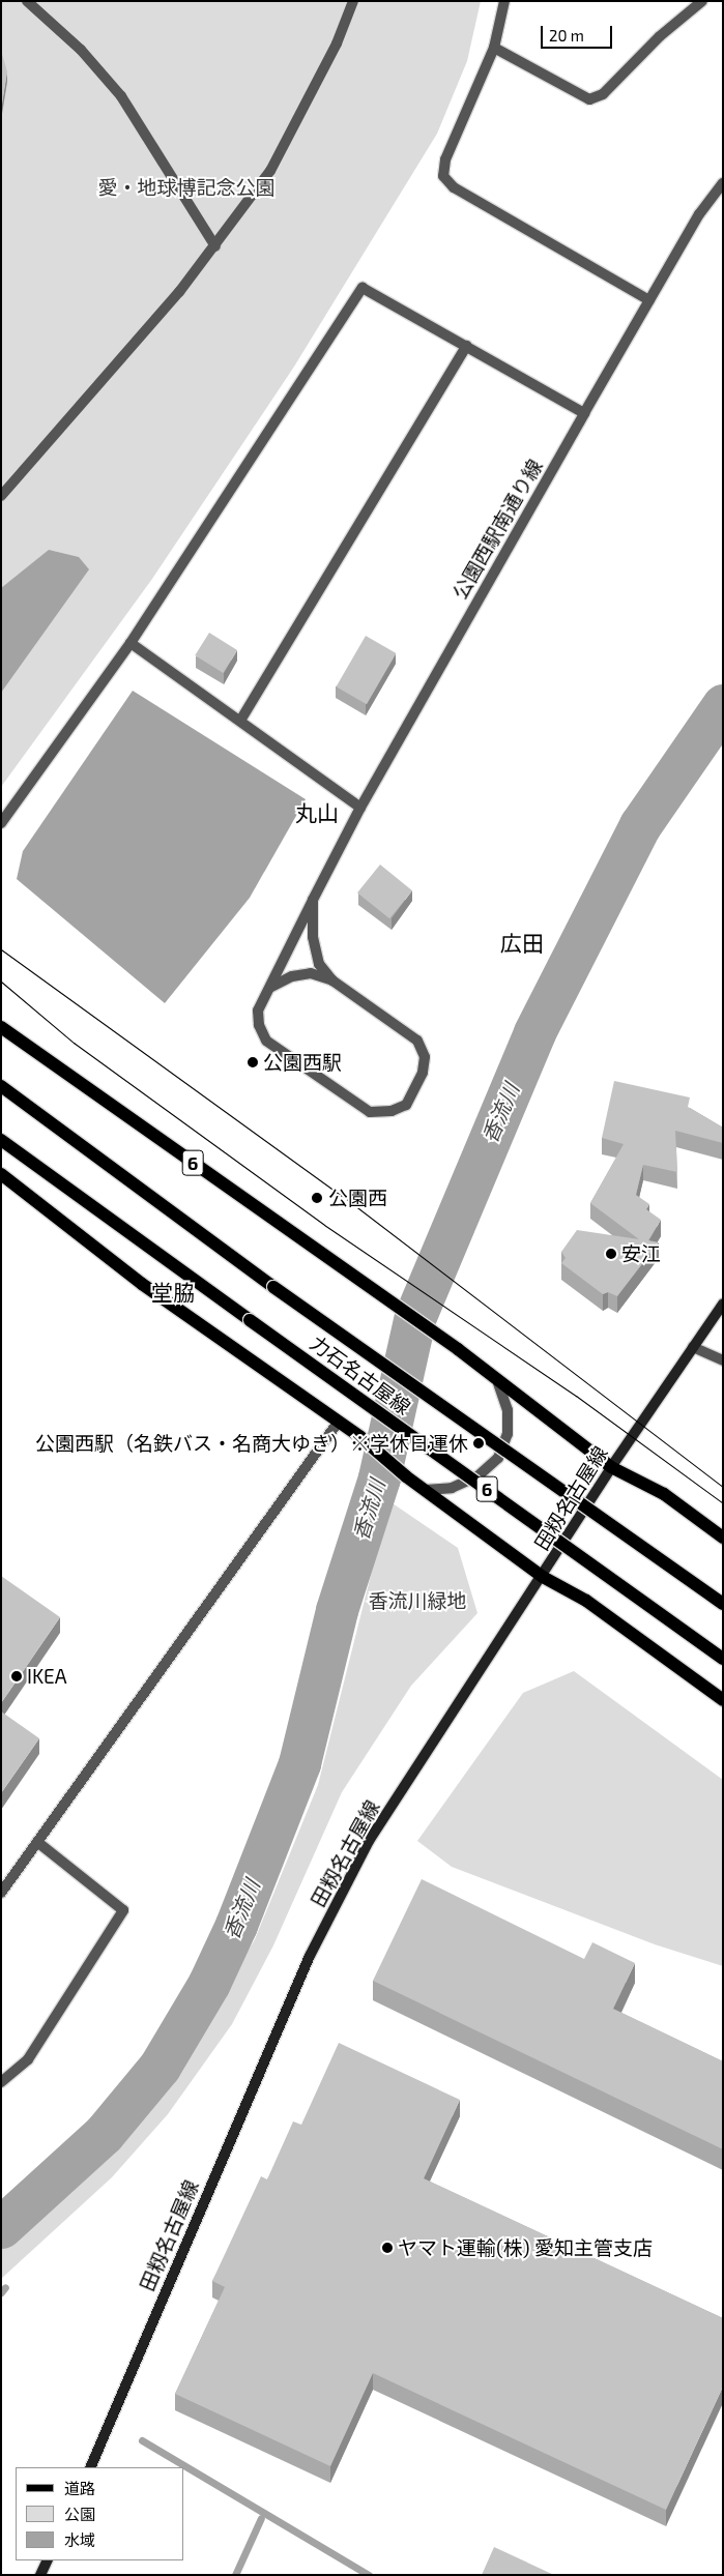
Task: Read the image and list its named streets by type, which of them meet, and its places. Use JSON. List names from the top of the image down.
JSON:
{
  "streets": {
    "main road": ["6", "力石名古屋線", "田籾名古屋線"],
    "street": ["公園西駅南通り線"]
  },
  "crossings": [
    ["6", "田籾名古屋線"]
  ],
  "districts": ["丸山", "広田", "堂脇"],
  "water": ["香流川"],
  "parks": ["愛・地球博記念公園", "香流川緑地"],
  "places": [
    "公園西駅",
    "公園西",
    "安江",
    "公園西駅（名鉄バス・名商大ゆき）※学休日運休",
    "IKEA",
    "ヤマト運輸(株) 愛知主管支店"
  ],
  "legend": ["道路", "公園", "水域"],
  "scale_bar": "20 m"
}
